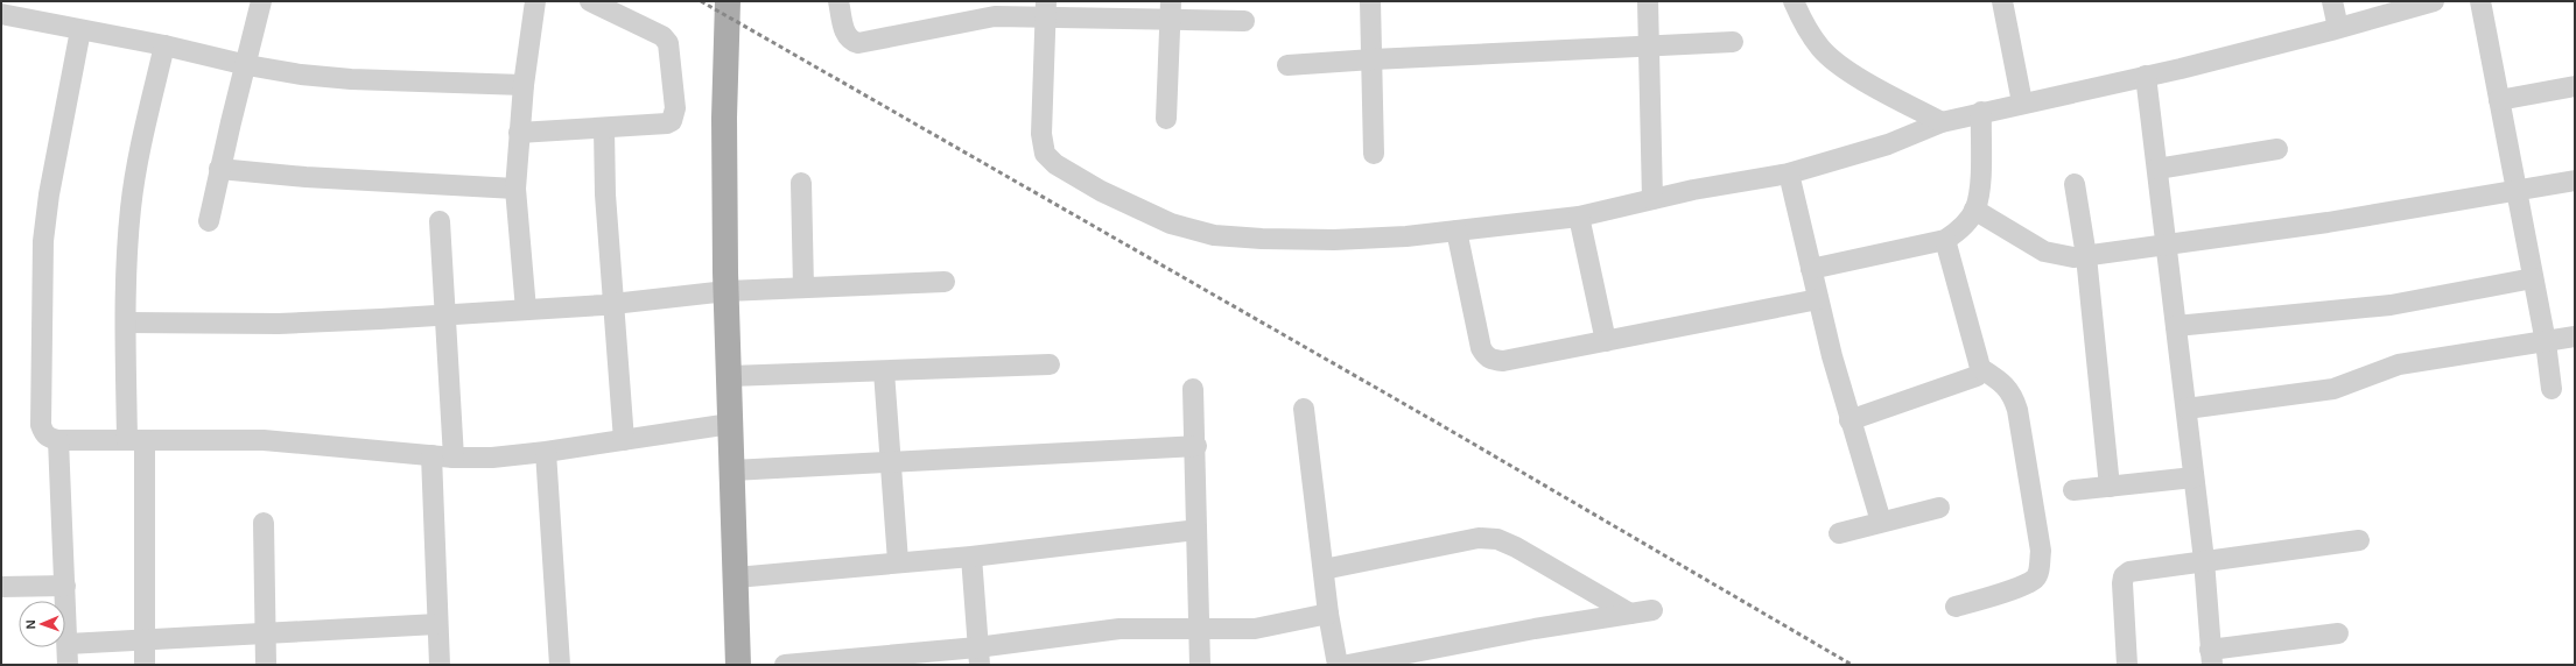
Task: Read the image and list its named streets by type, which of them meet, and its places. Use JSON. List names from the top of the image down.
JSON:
{
  "north": "left"
}
